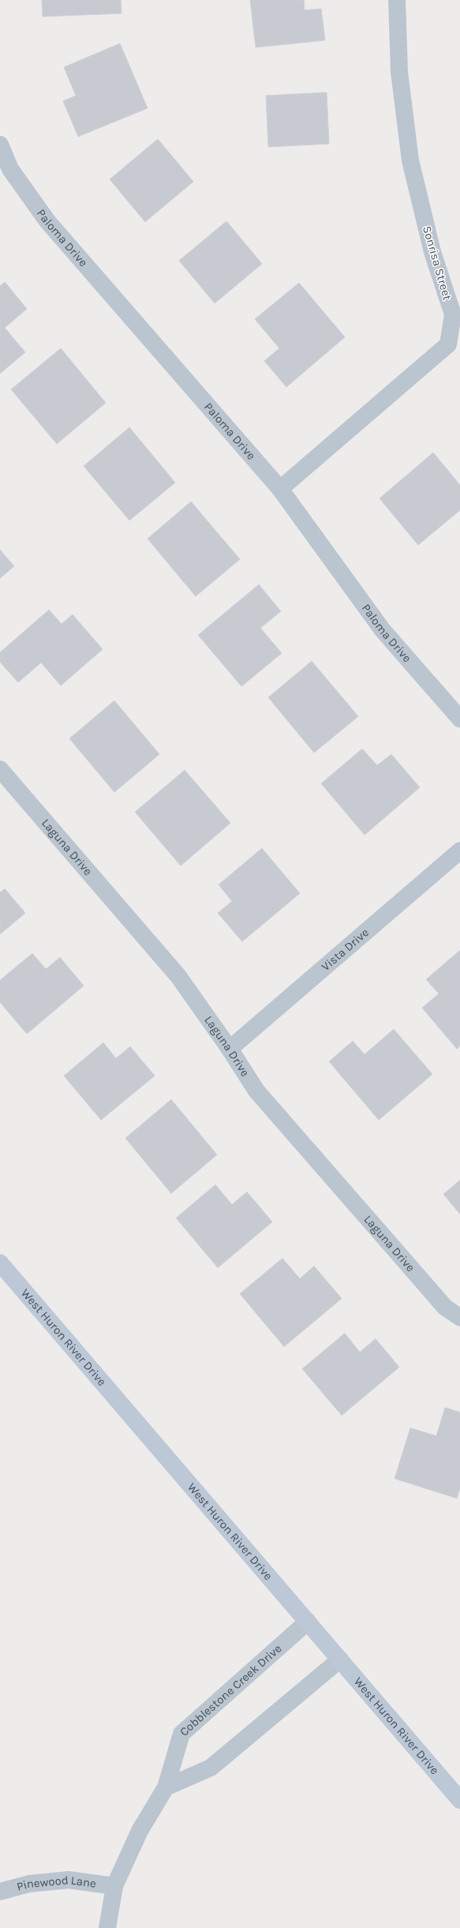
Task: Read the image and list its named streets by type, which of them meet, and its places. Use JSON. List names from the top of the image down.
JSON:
{
  "streets": {
    "main road": ["West Huron River Drive"],
    "street": [
      "Paloma Drive",
      "Sonrisa Street",
      "Laguna Drive",
      "Vista Drive",
      "Cobblestone Creek Drive",
      "Pinewood Lane"
    ]
  },
  "crossings": [
    ["Paloma Drive", "Sonrisa Street"],
    ["Laguna Drive", "Vista Drive"],
    ["West Huron River Drive", "Cobblestone Creek Drive"],
    ["Cobblestone Creek Drive", "Pinewood Lane"]
  ]
}
